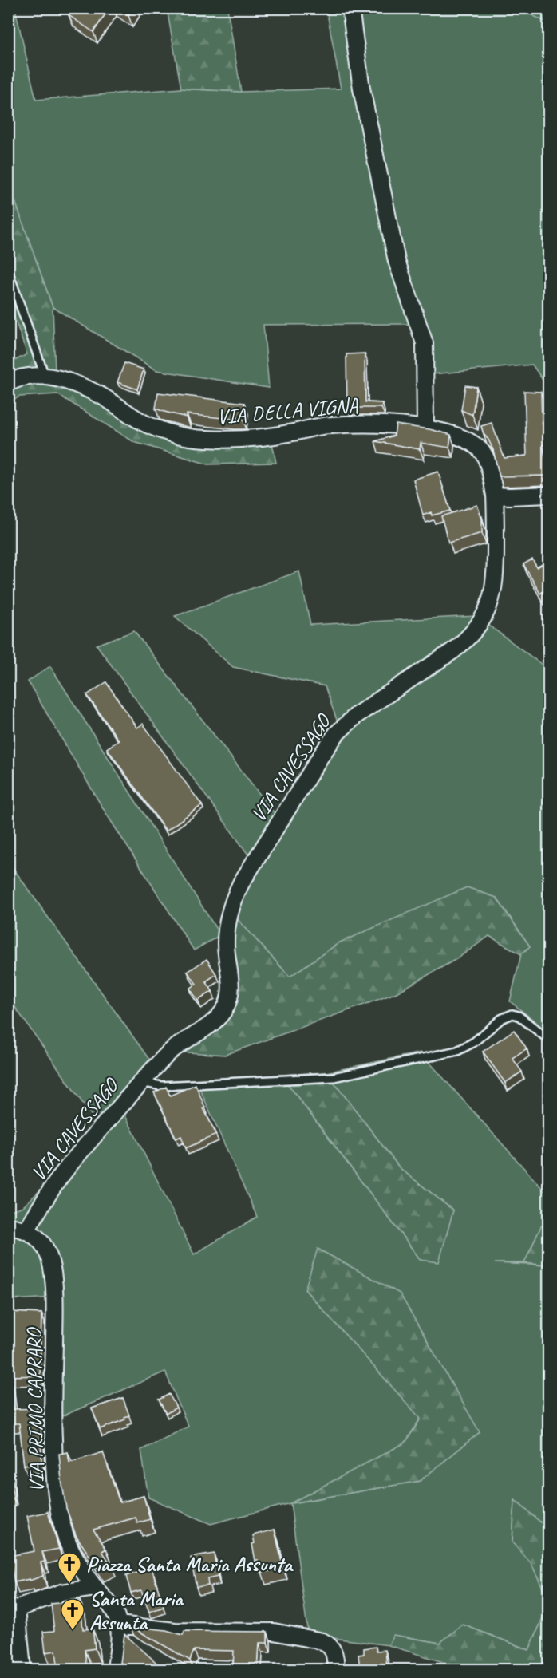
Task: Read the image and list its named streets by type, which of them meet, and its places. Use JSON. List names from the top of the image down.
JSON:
{
  "streets": {
    "street": ["VIA DELLA VIGNA", "VIA CAVESSAGO", "VIA PRIMO CAPRARO"]
  },
  "crossings": [
    ["VIA DELLA VIGNA", "VIA CAVESSAGO"],
    ["VIA CAVESSAGO", "VIA PRIMO CAPRARO"]
  ],
  "places": {
    "church": ["Piazza Santa Maria Assunta", "Santa Maria Assunta"]
  }
}
